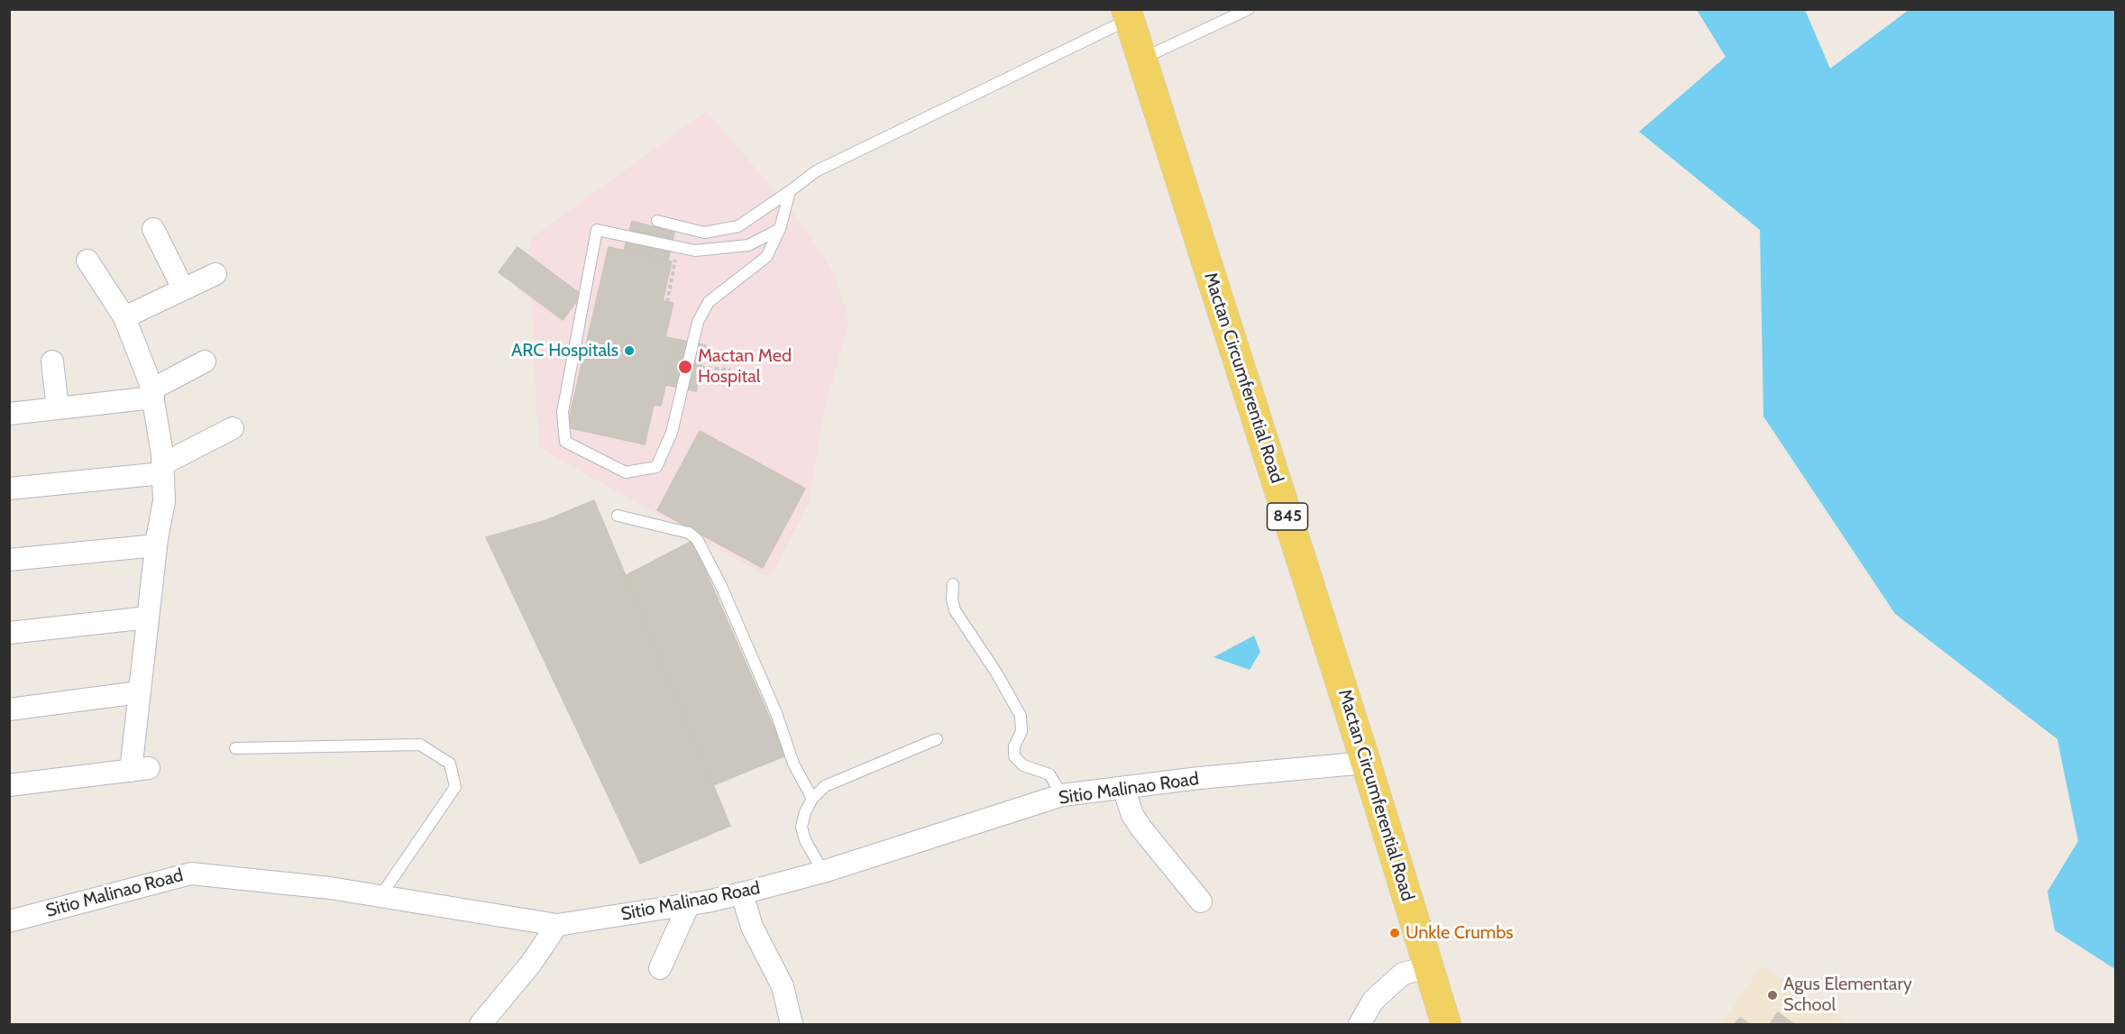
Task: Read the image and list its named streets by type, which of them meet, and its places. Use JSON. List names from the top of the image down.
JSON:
{
  "streets": {
    "main road": ["Mactan Circumferential Road", "845"],
    "street": ["Sitio Malinao Road"]
  },
  "crossings": [
    ["Mactan Circumferential Road", "Sitio Malinao Road"]
  ],
  "places": [
    "ARC Hospitals",
    "Mactan Med Hospital",
    "Unkle Crumbs",
    "Agus Elementary School"
  ]
}
